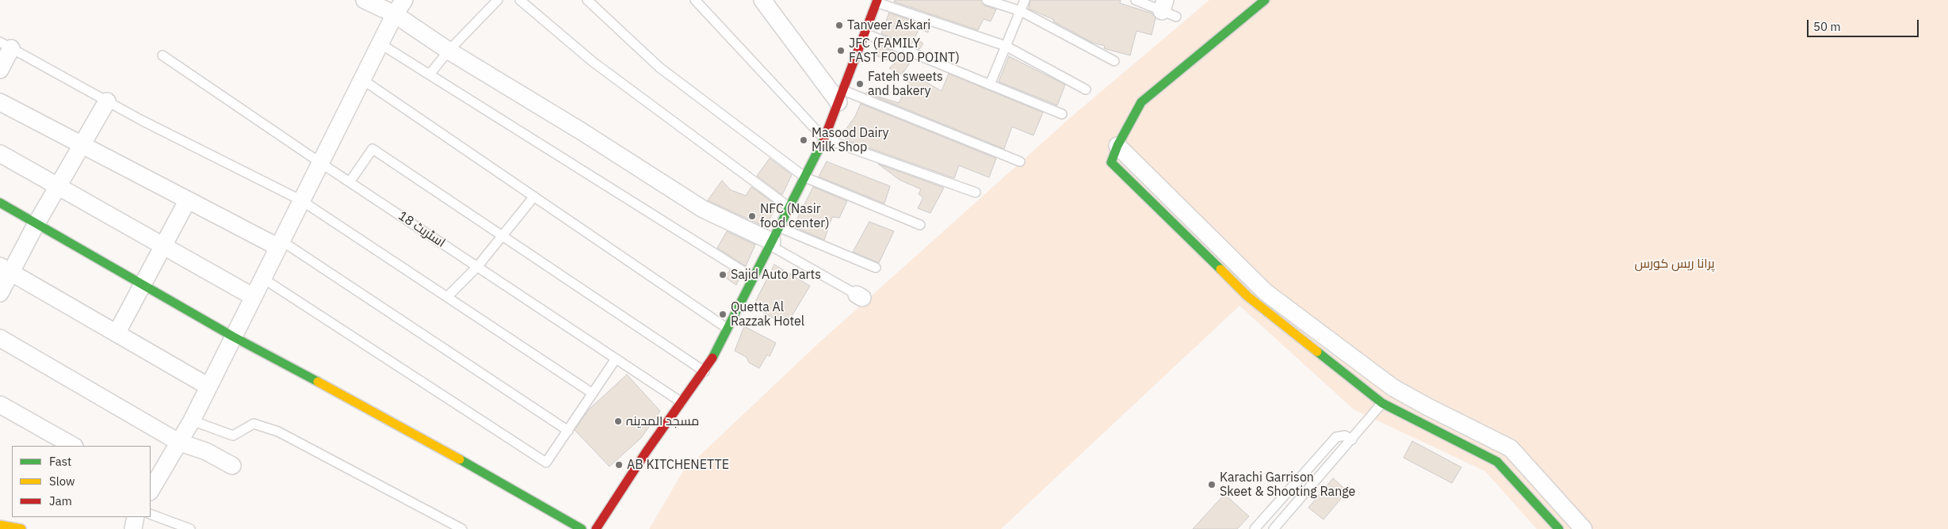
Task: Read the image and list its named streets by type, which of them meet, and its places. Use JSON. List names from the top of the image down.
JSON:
{
  "streets": {
    "lane": ["اسٹریٹ 18"]
  },
  "parks": ["پرانا ریس کورس"],
  "places": [
    "Tanveer Askari",
    "JFC (FAMILY FAST FOOD POINT)",
    "Fateh sweets and bakery",
    "Masood Dairy Milk Shop",
    "NFC (Nasir food center)",
    "Sajid Auto Parts",
    "Quetta Al Razzak Hotel",
    "مسجد المدینہ",
    "AB KITCHENETTE",
    "Karachi Garrison Skeet & Shooting Range"
  ],
  "legend": ["Fast", "Slow", "Jam"],
  "scale_bar": "50 m"
}
